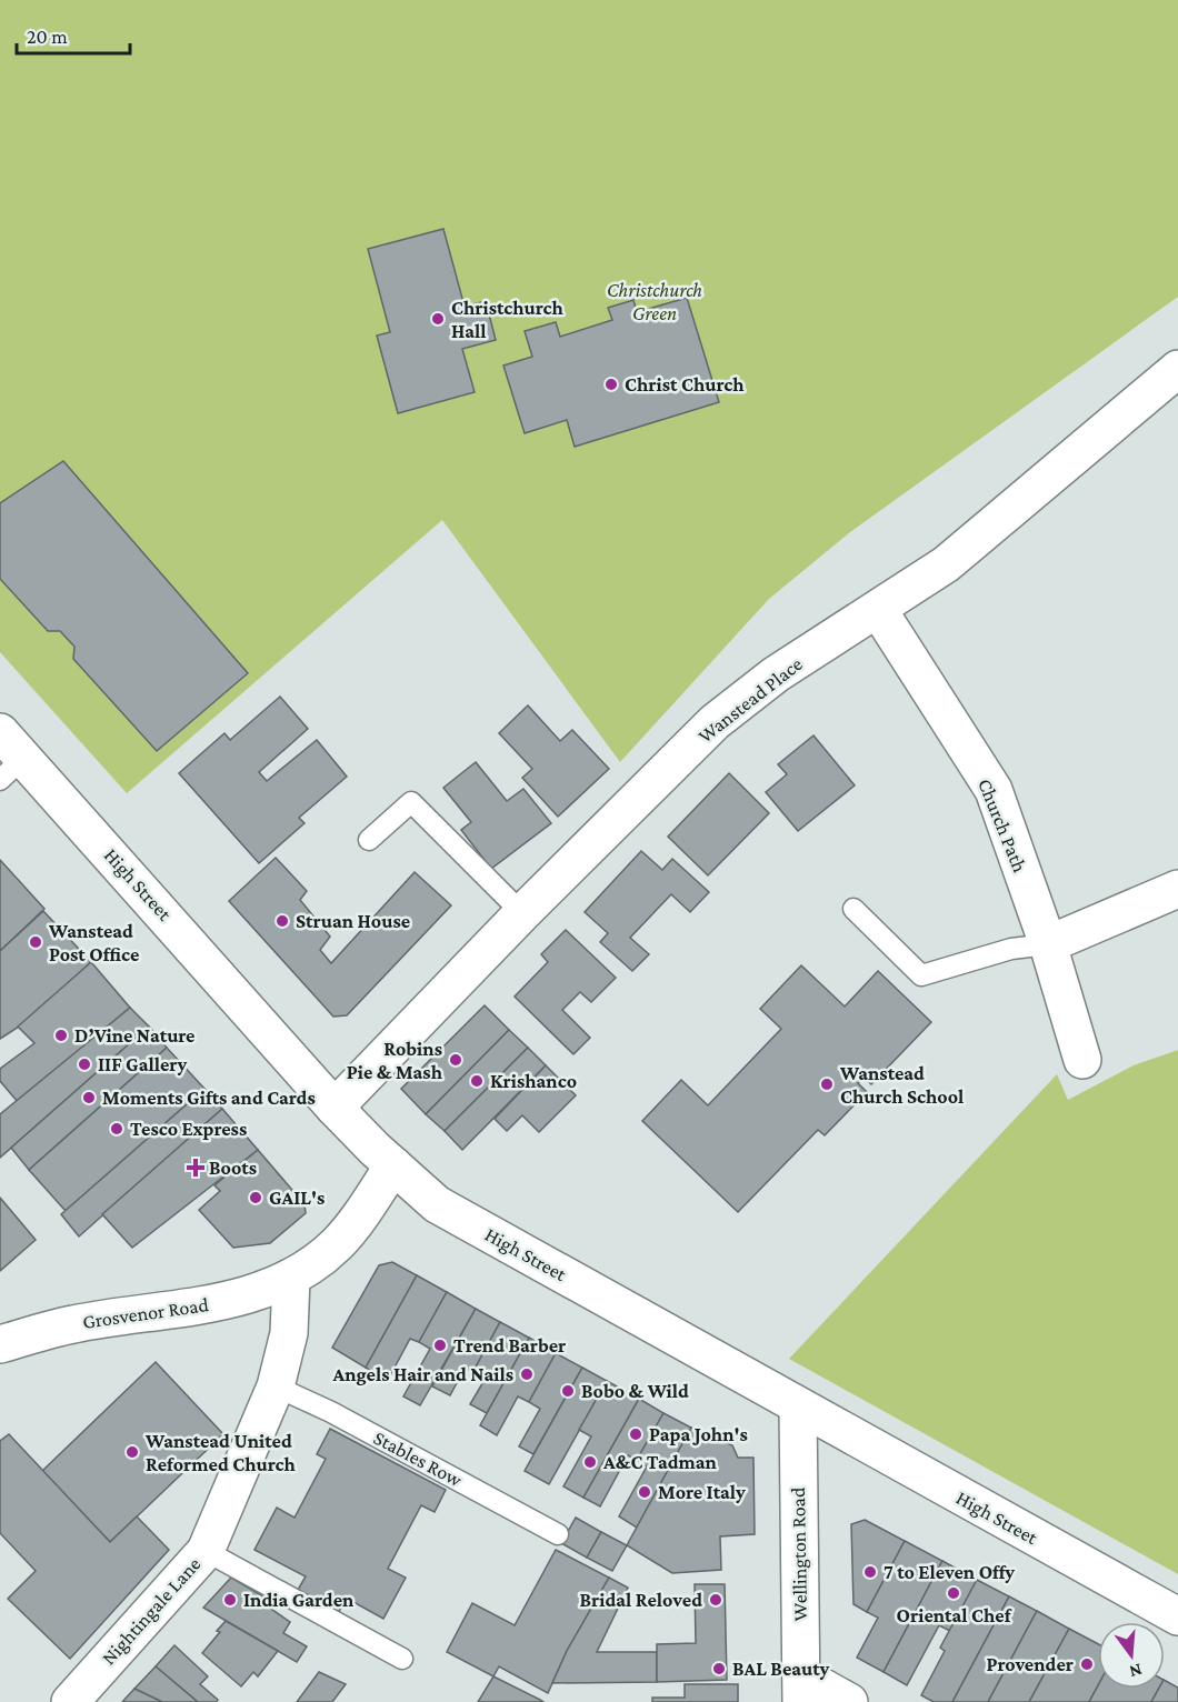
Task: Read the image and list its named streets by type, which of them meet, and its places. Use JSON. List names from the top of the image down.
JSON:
{
  "streets": {
    "street": [
      "Wanstead Place",
      "Church Path",
      "High Street",
      "Grosvenor Road",
      "Wellington Road",
      "Nightingale Lane"
    ],
    "lane": ["Stables Row"]
  },
  "crossings": [
    ["Wanstead Place", "Church Path"],
    ["Wanstead Place", "High Street"],
    ["High Street", "Wellington Road"],
    ["Grosvenor Road", "Nightingale Lane"],
    ["Stables Row", "Nightingale Lane"]
  ],
  "parks": ["Christchurch Green"],
  "places": {
    "other": [
      "Christchurch Hall",
      "Christ Church",
      "Struan House",
      "Wanstead Post Office",
      "D’Vine Nature",
      "Robins Pie & Mash",
      "IIF Gallery",
      "Krishanco",
      "Wanstead Church School",
      "Moments Gifts and Cards",
      "Tesco Express",
      "GAIL's",
      "Trend Barber",
      "Angels Hair and Nails",
      "Bobo & Wild",
      "Papa John's",
      "Wanstead United Reformed Church",
      "A&C Tadman",
      "More Italy",
      "7 to Eleven Offy",
      "Oriental Chef",
      "India Garden",
      "Bridal Reloved",
      "Provender",
      "BAL Beauty"
    ],
    "health": ["Boots"]
  },
  "scale_bar": "20 m",
  "north": "bottom"
}
